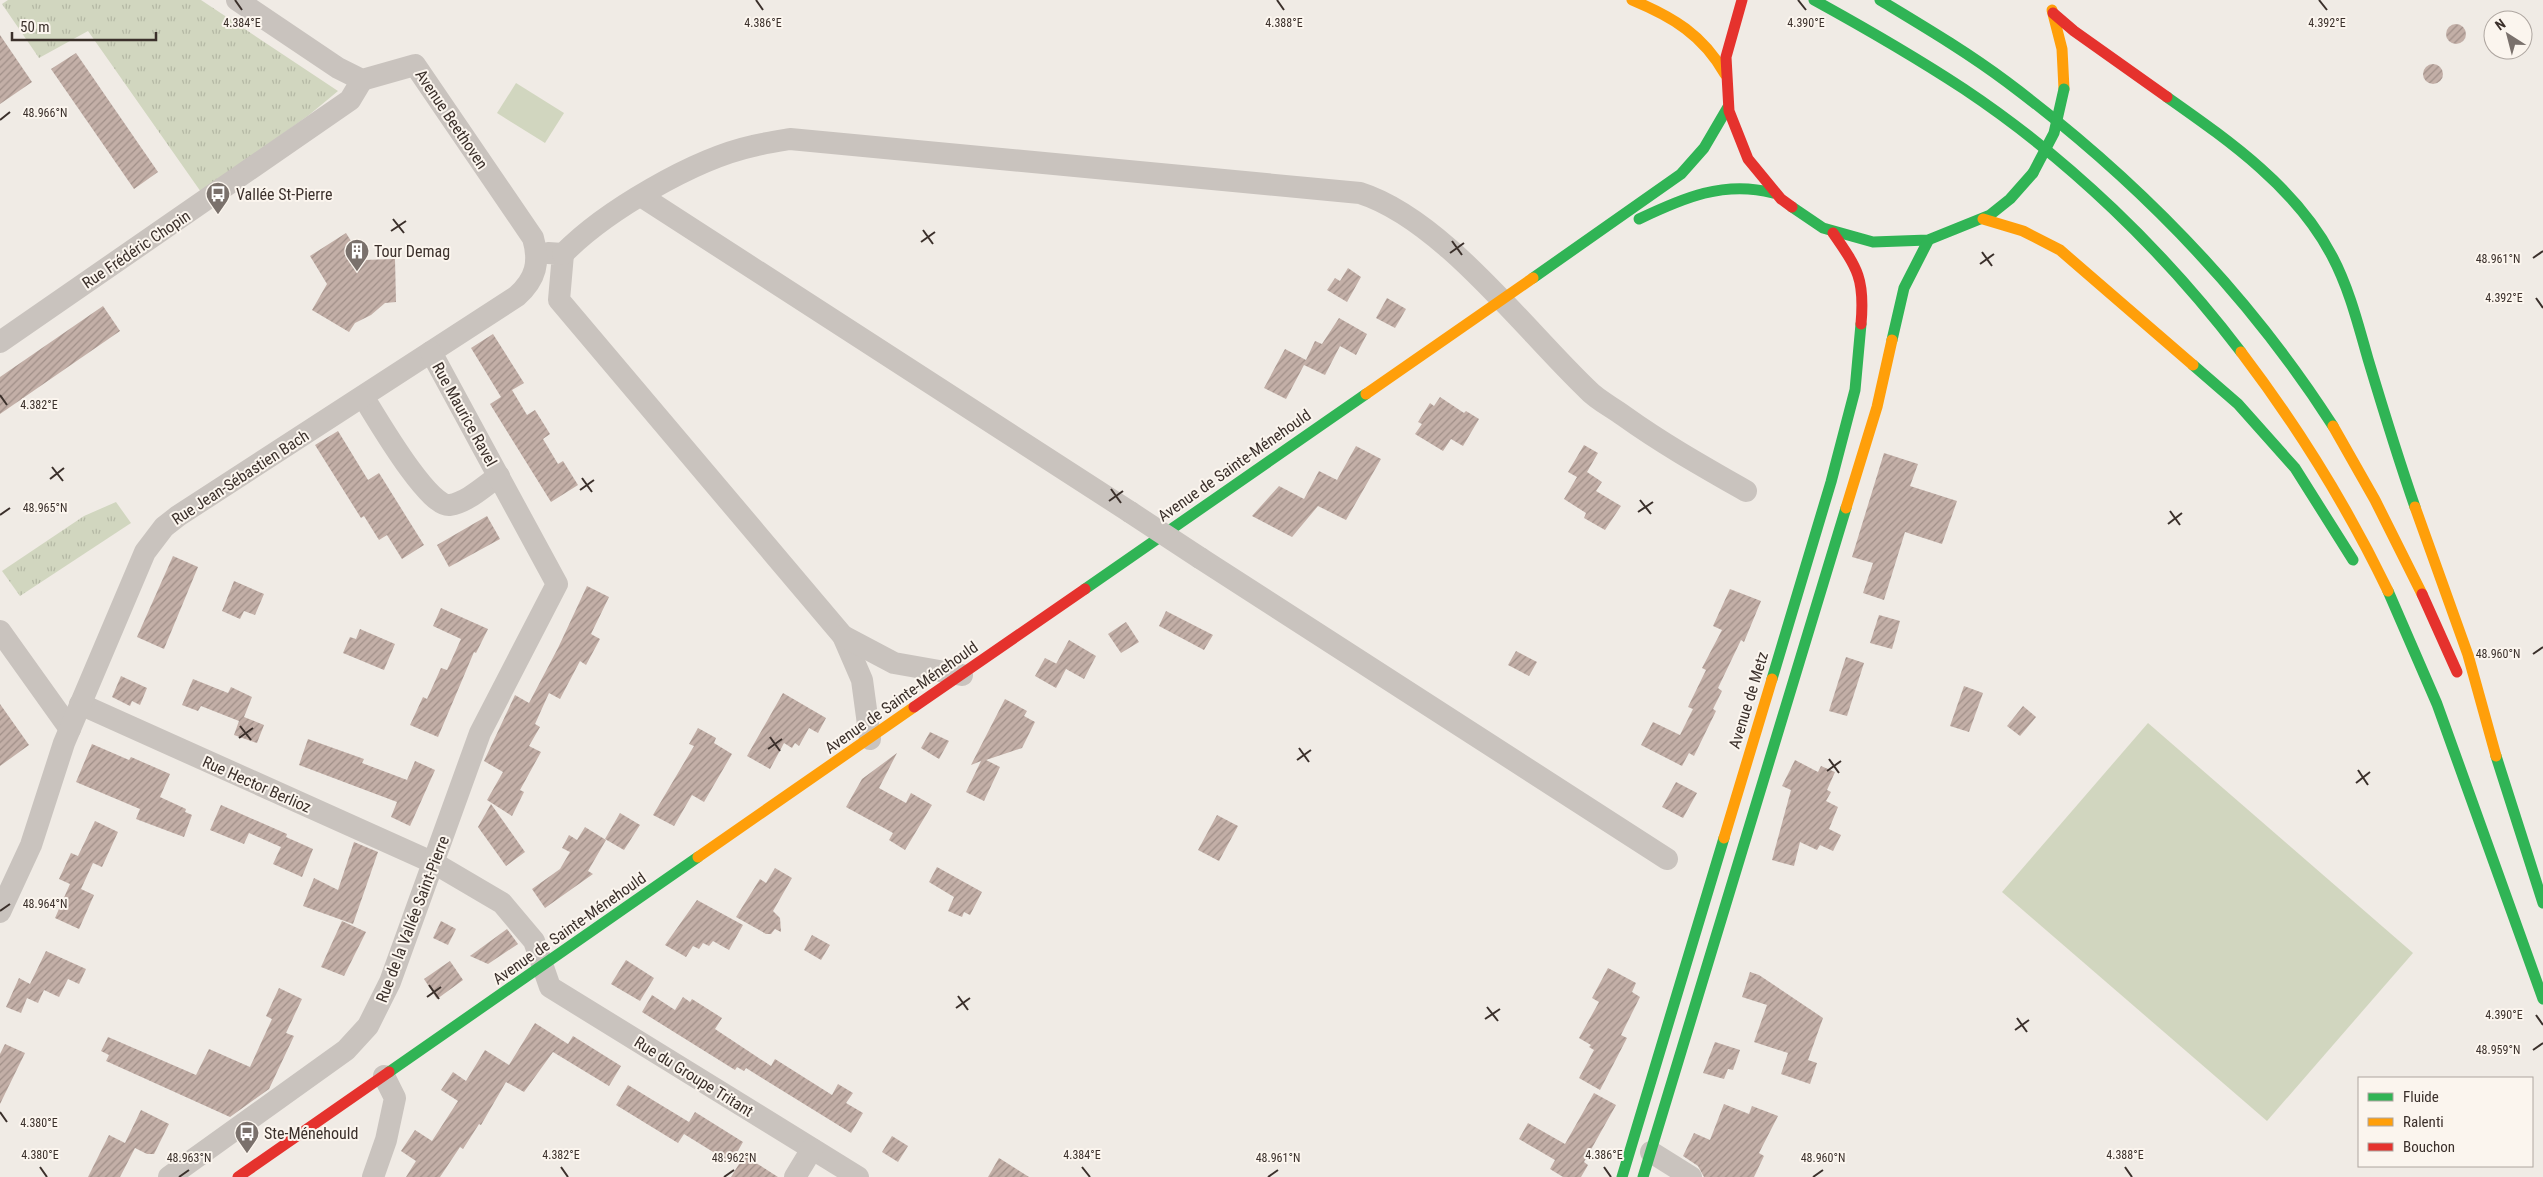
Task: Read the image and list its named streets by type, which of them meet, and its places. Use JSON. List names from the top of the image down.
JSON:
{
  "streets": {
    "main road": ["Avenue de Sainte-Ménehould", "Avenue de Metz"],
    "street": [
      "Avenue Beethoven",
      "Rue Frédéric Chopin",
      "Rue Maurice Ravel",
      "Rue Jean-Sébastien Bach",
      "Rue Hector Berlioz",
      "Rue de la Vallée Saint-Pierre",
      "Rue du Groupe Tritant"
    ]
  },
  "crossings": [
    ["Avenue Beethoven", "Rue Frédéric Chopin"],
    ["Avenue Beethoven", "Rue Jean-Sébastien Bach"],
    ["Rue Maurice Ravel", "Rue Jean-Sébastien Bach"],
    ["Rue Maurice Ravel", "Rue de la Vallée Saint-Pierre"],
    ["Avenue de Sainte-Ménehould", "Rue Hector Berlioz"],
    ["Avenue de Sainte-Ménehould", "Rue du Groupe Tritant"],
    ["Rue Jean-Sébastien Bach", "Rue Hector Berlioz"],
    ["Rue Hector Berlioz", "Rue de la Vallée Saint-Pierre"],
    ["Rue Hector Berlioz", "Rue du Groupe Tritant"]
  ],
  "places": {
    "bus stop": ["Vallée St-Pierre", "Ste-Ménehould"],
    "building": ["Tour Demag"]
  },
  "legend": ["Fluide", "Ralenti", "Bouchon"],
  "scale_bar": "50 m",
  "north": "top left",
  "coordinates": [
    "4.384°E",
    "4.386°E",
    "4.388°E",
    "4.390°E",
    "4.392°E",
    "48.966°N",
    "48.961°N",
    "4.382°E",
    "48.965°N",
    "48.960°N",
    "48.964°N",
    "48.959°N",
    "4.380°E",
    "48.963°N",
    "48.962°N"
  ]
}
